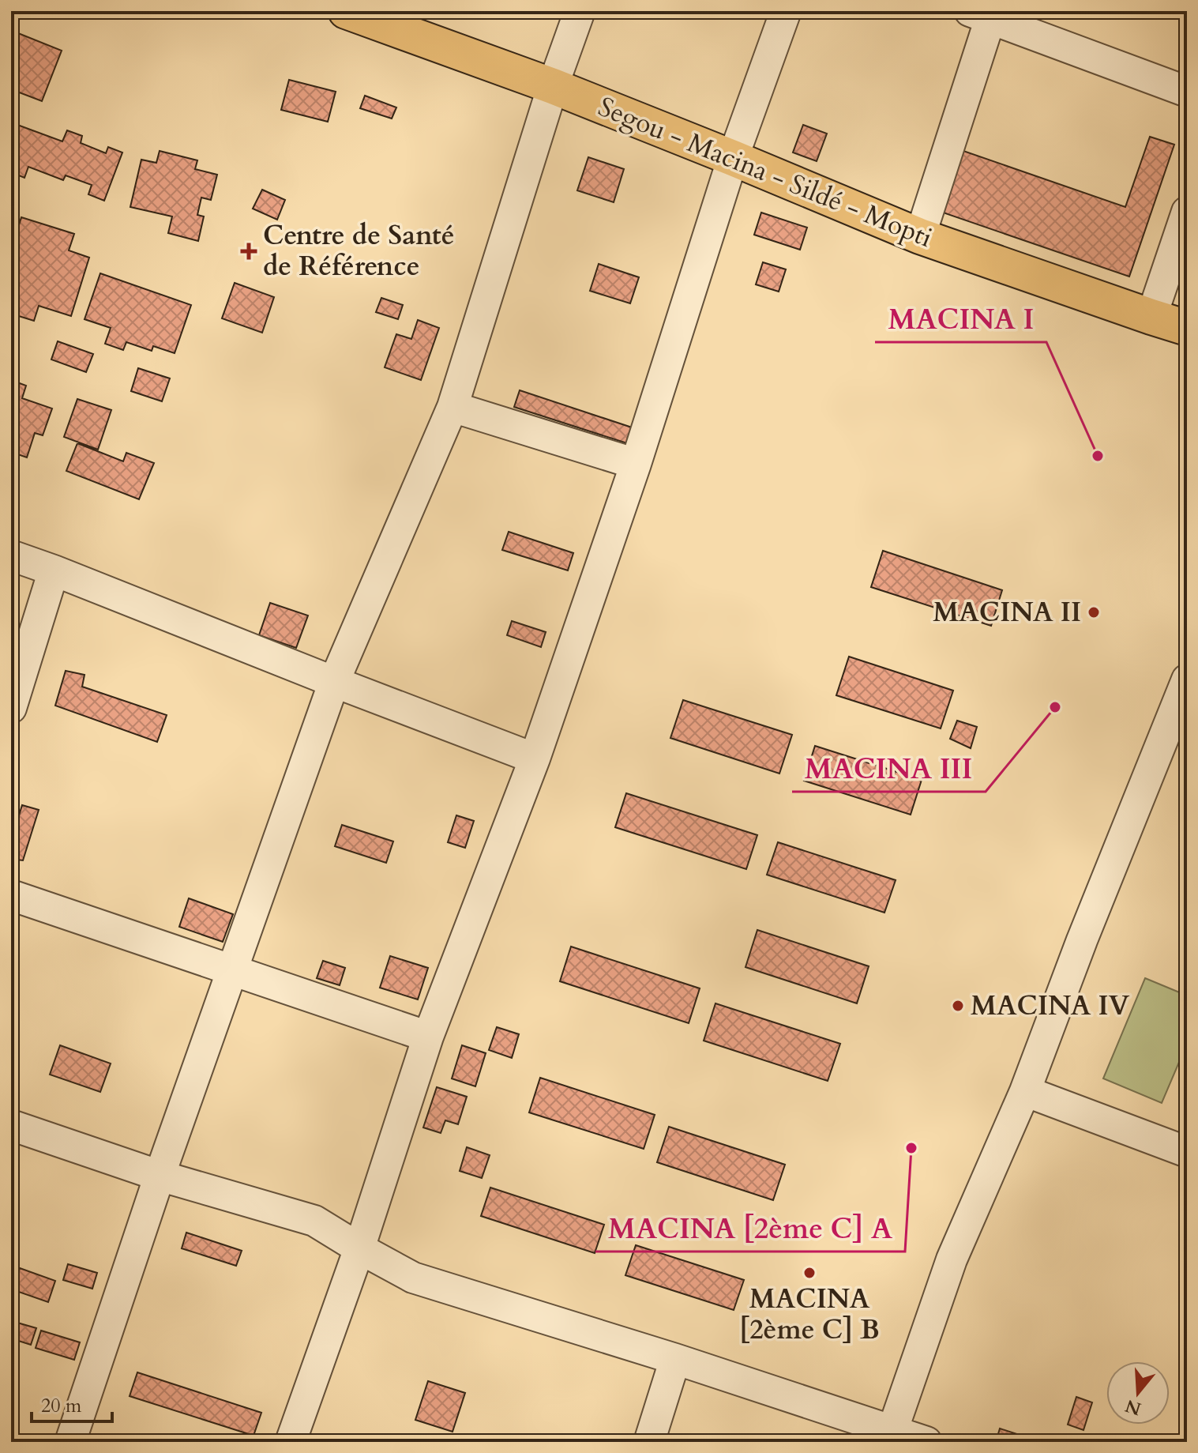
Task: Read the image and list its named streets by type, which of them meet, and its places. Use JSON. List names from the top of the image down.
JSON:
{
  "streets": {
    "main road": ["Segou - Macina - Sildé - Mopti"]
  },
  "places": {
    "health": ["Centre de Santé de Référence"],
    "other": [
      "MACINA I",
      "MACINA II",
      "MACINA III",
      "MACINA IV",
      "MACINA [2ème C] A",
      "MACINA [2ème C] B"
    ]
  },
  "scale_bar": "20 m",
  "north": "bottom"
}
